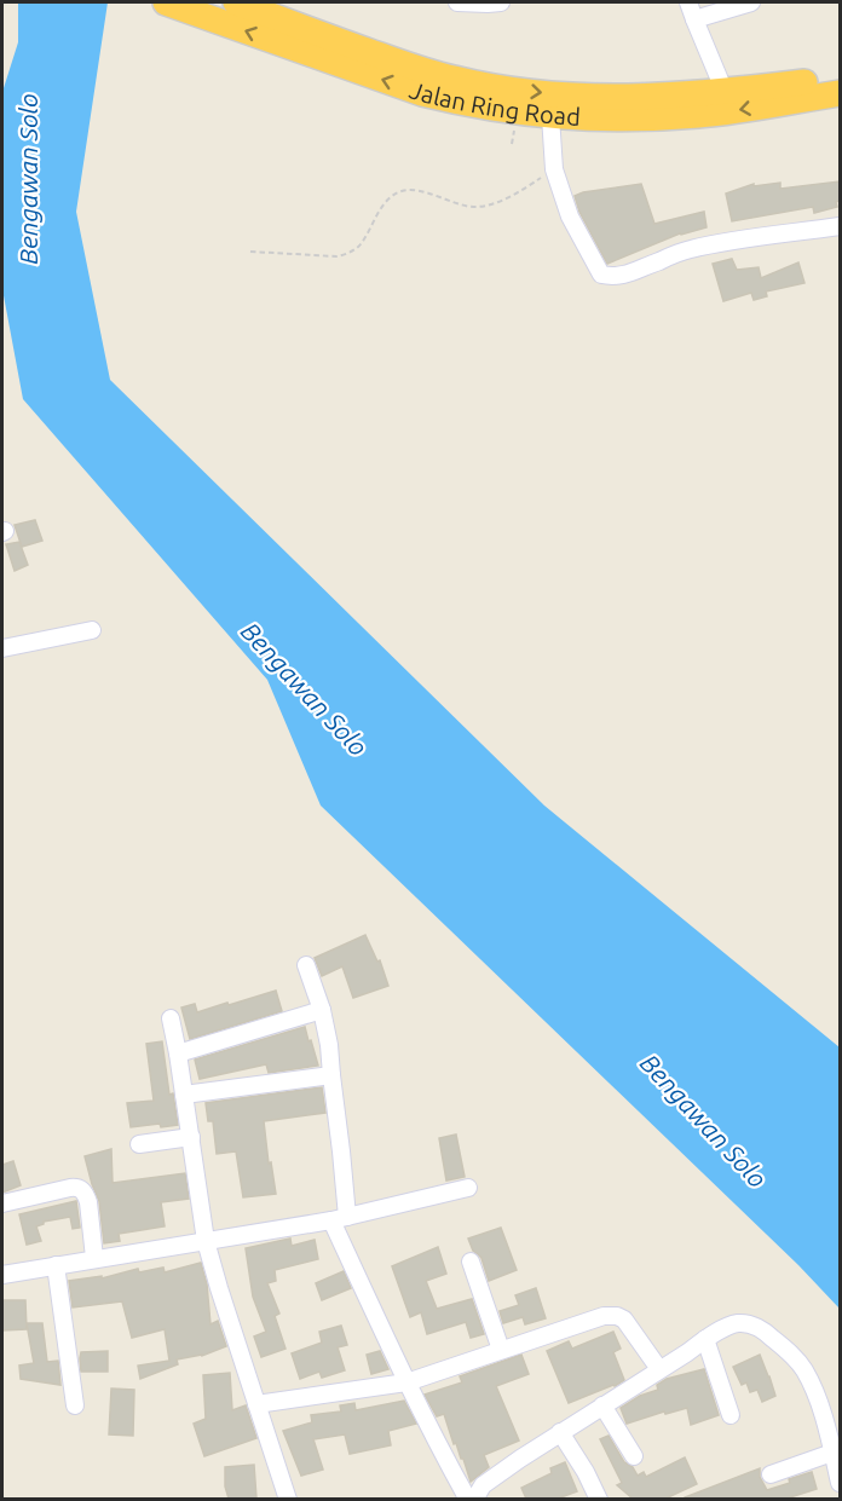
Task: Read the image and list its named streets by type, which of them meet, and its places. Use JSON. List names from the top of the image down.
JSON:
{
  "streets": {
    "highway": ["Jalan Ring Road"]
  },
  "water": ["Bengawan Solo"]
}
